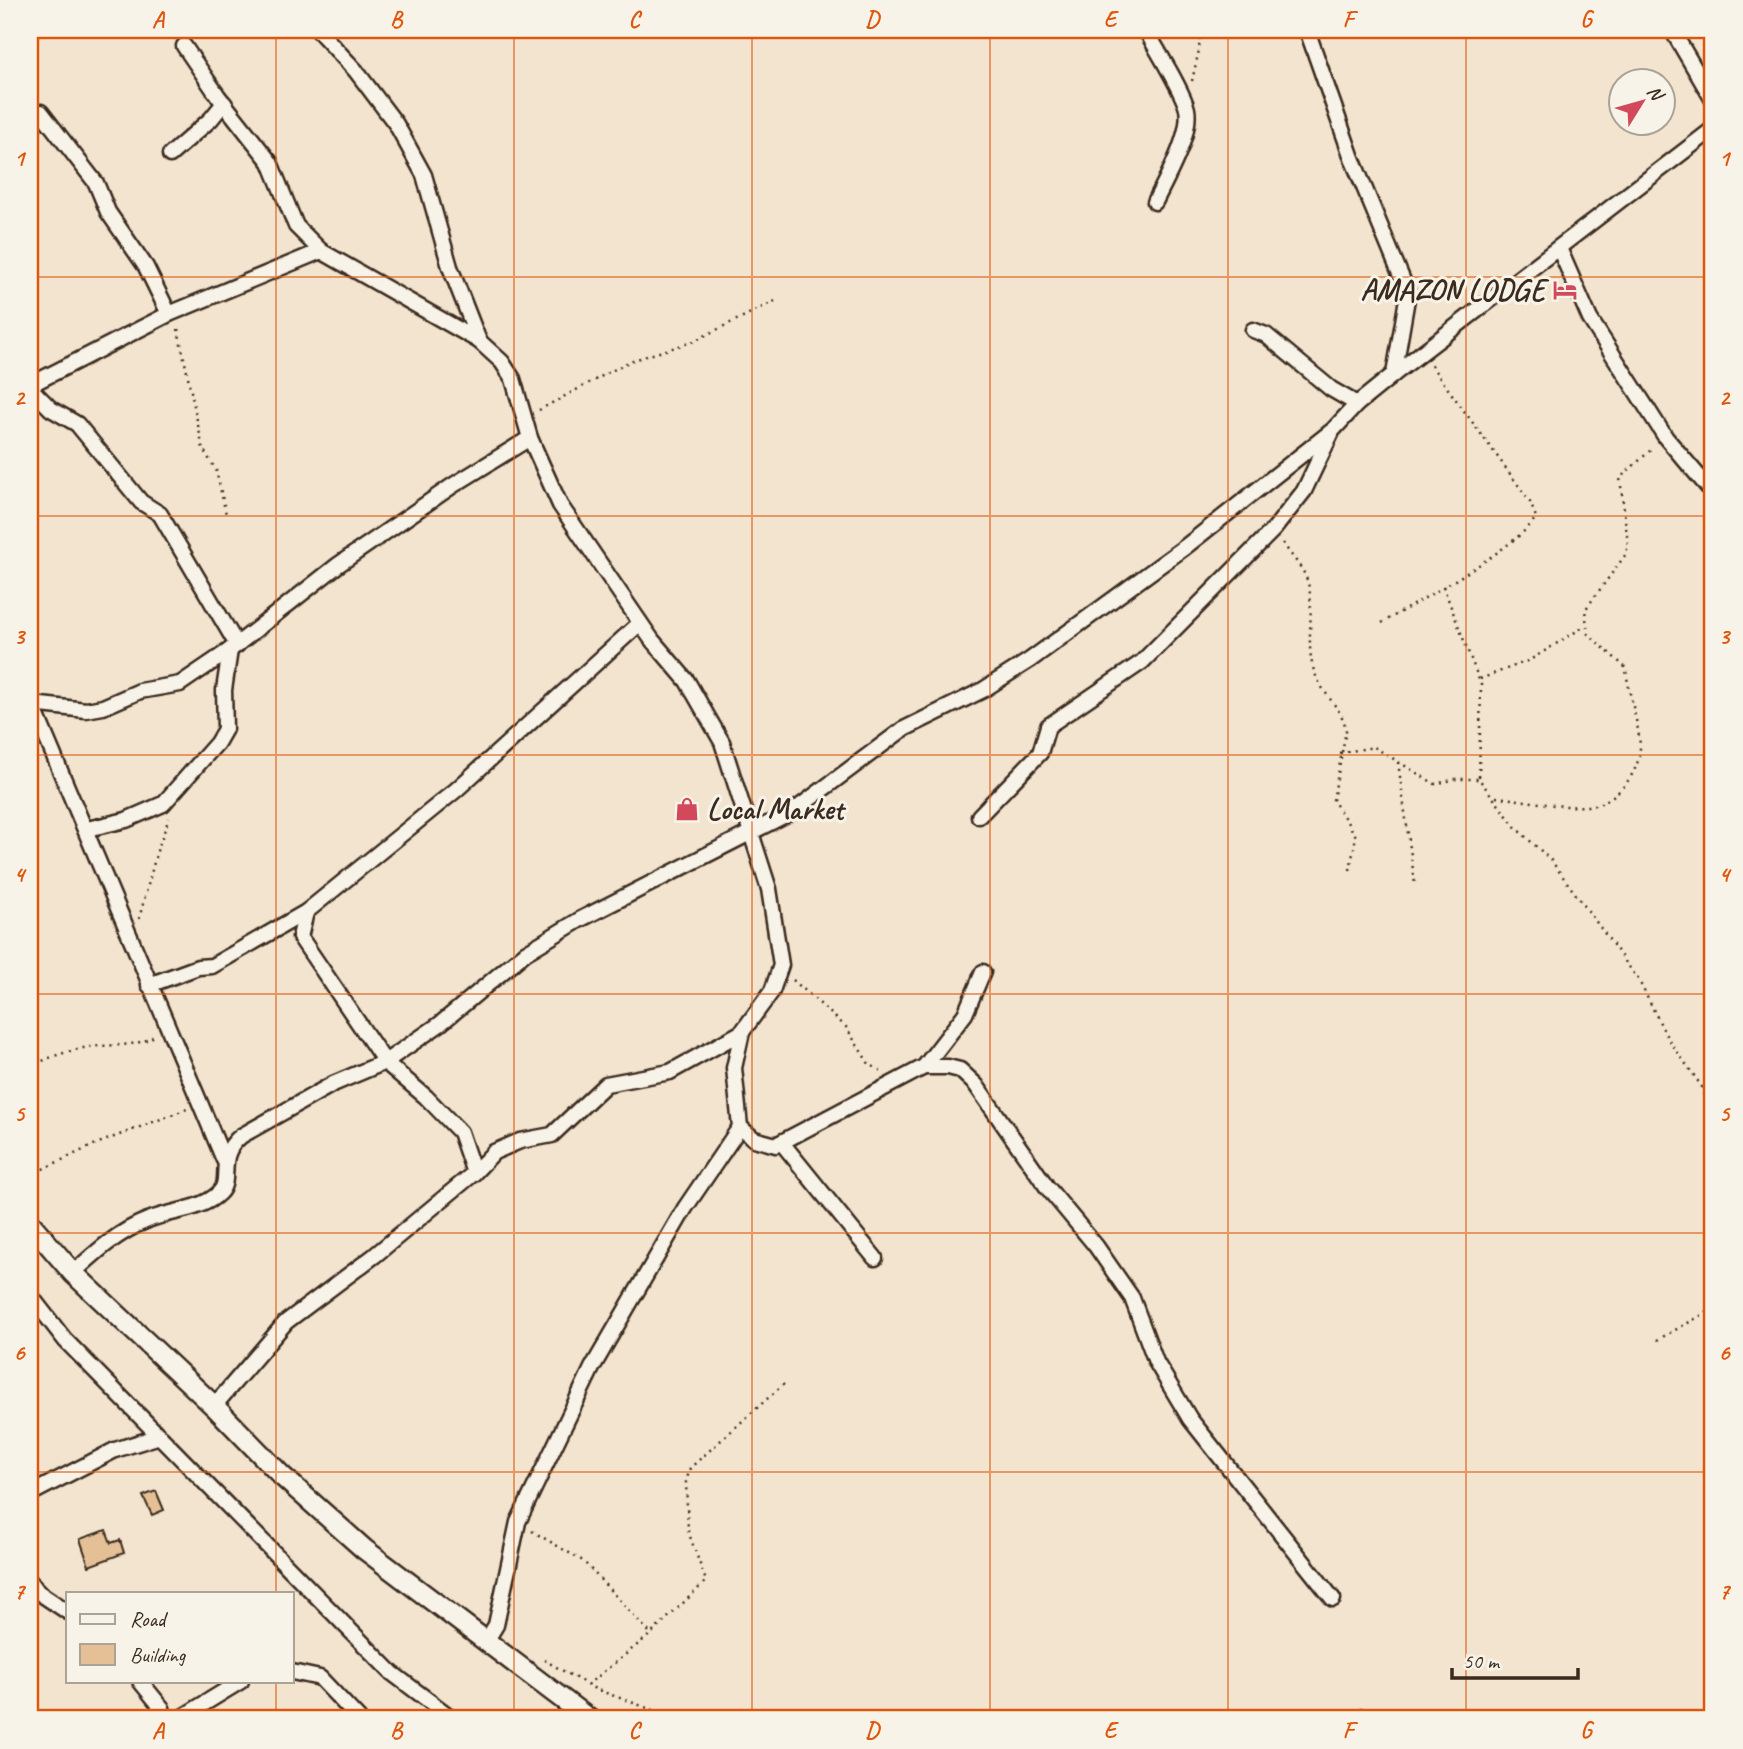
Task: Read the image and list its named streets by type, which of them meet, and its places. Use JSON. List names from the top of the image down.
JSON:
{
  "places": {
    "hotel": ["AMAZON LODGE"],
    "shop": ["Local Market"]
  },
  "legend": ["Road", "Building"],
  "scale_bar": "50 m",
  "north": "top right",
  "grid": {
    "columns": [
      "A",
      "B",
      "C",
      "D",
      "E",
      "F",
      "G"
    ],
    "rows": [
      "1",
      "2",
      "3",
      "4",
      "5",
      "6",
      "7"
    ]
  }
}
